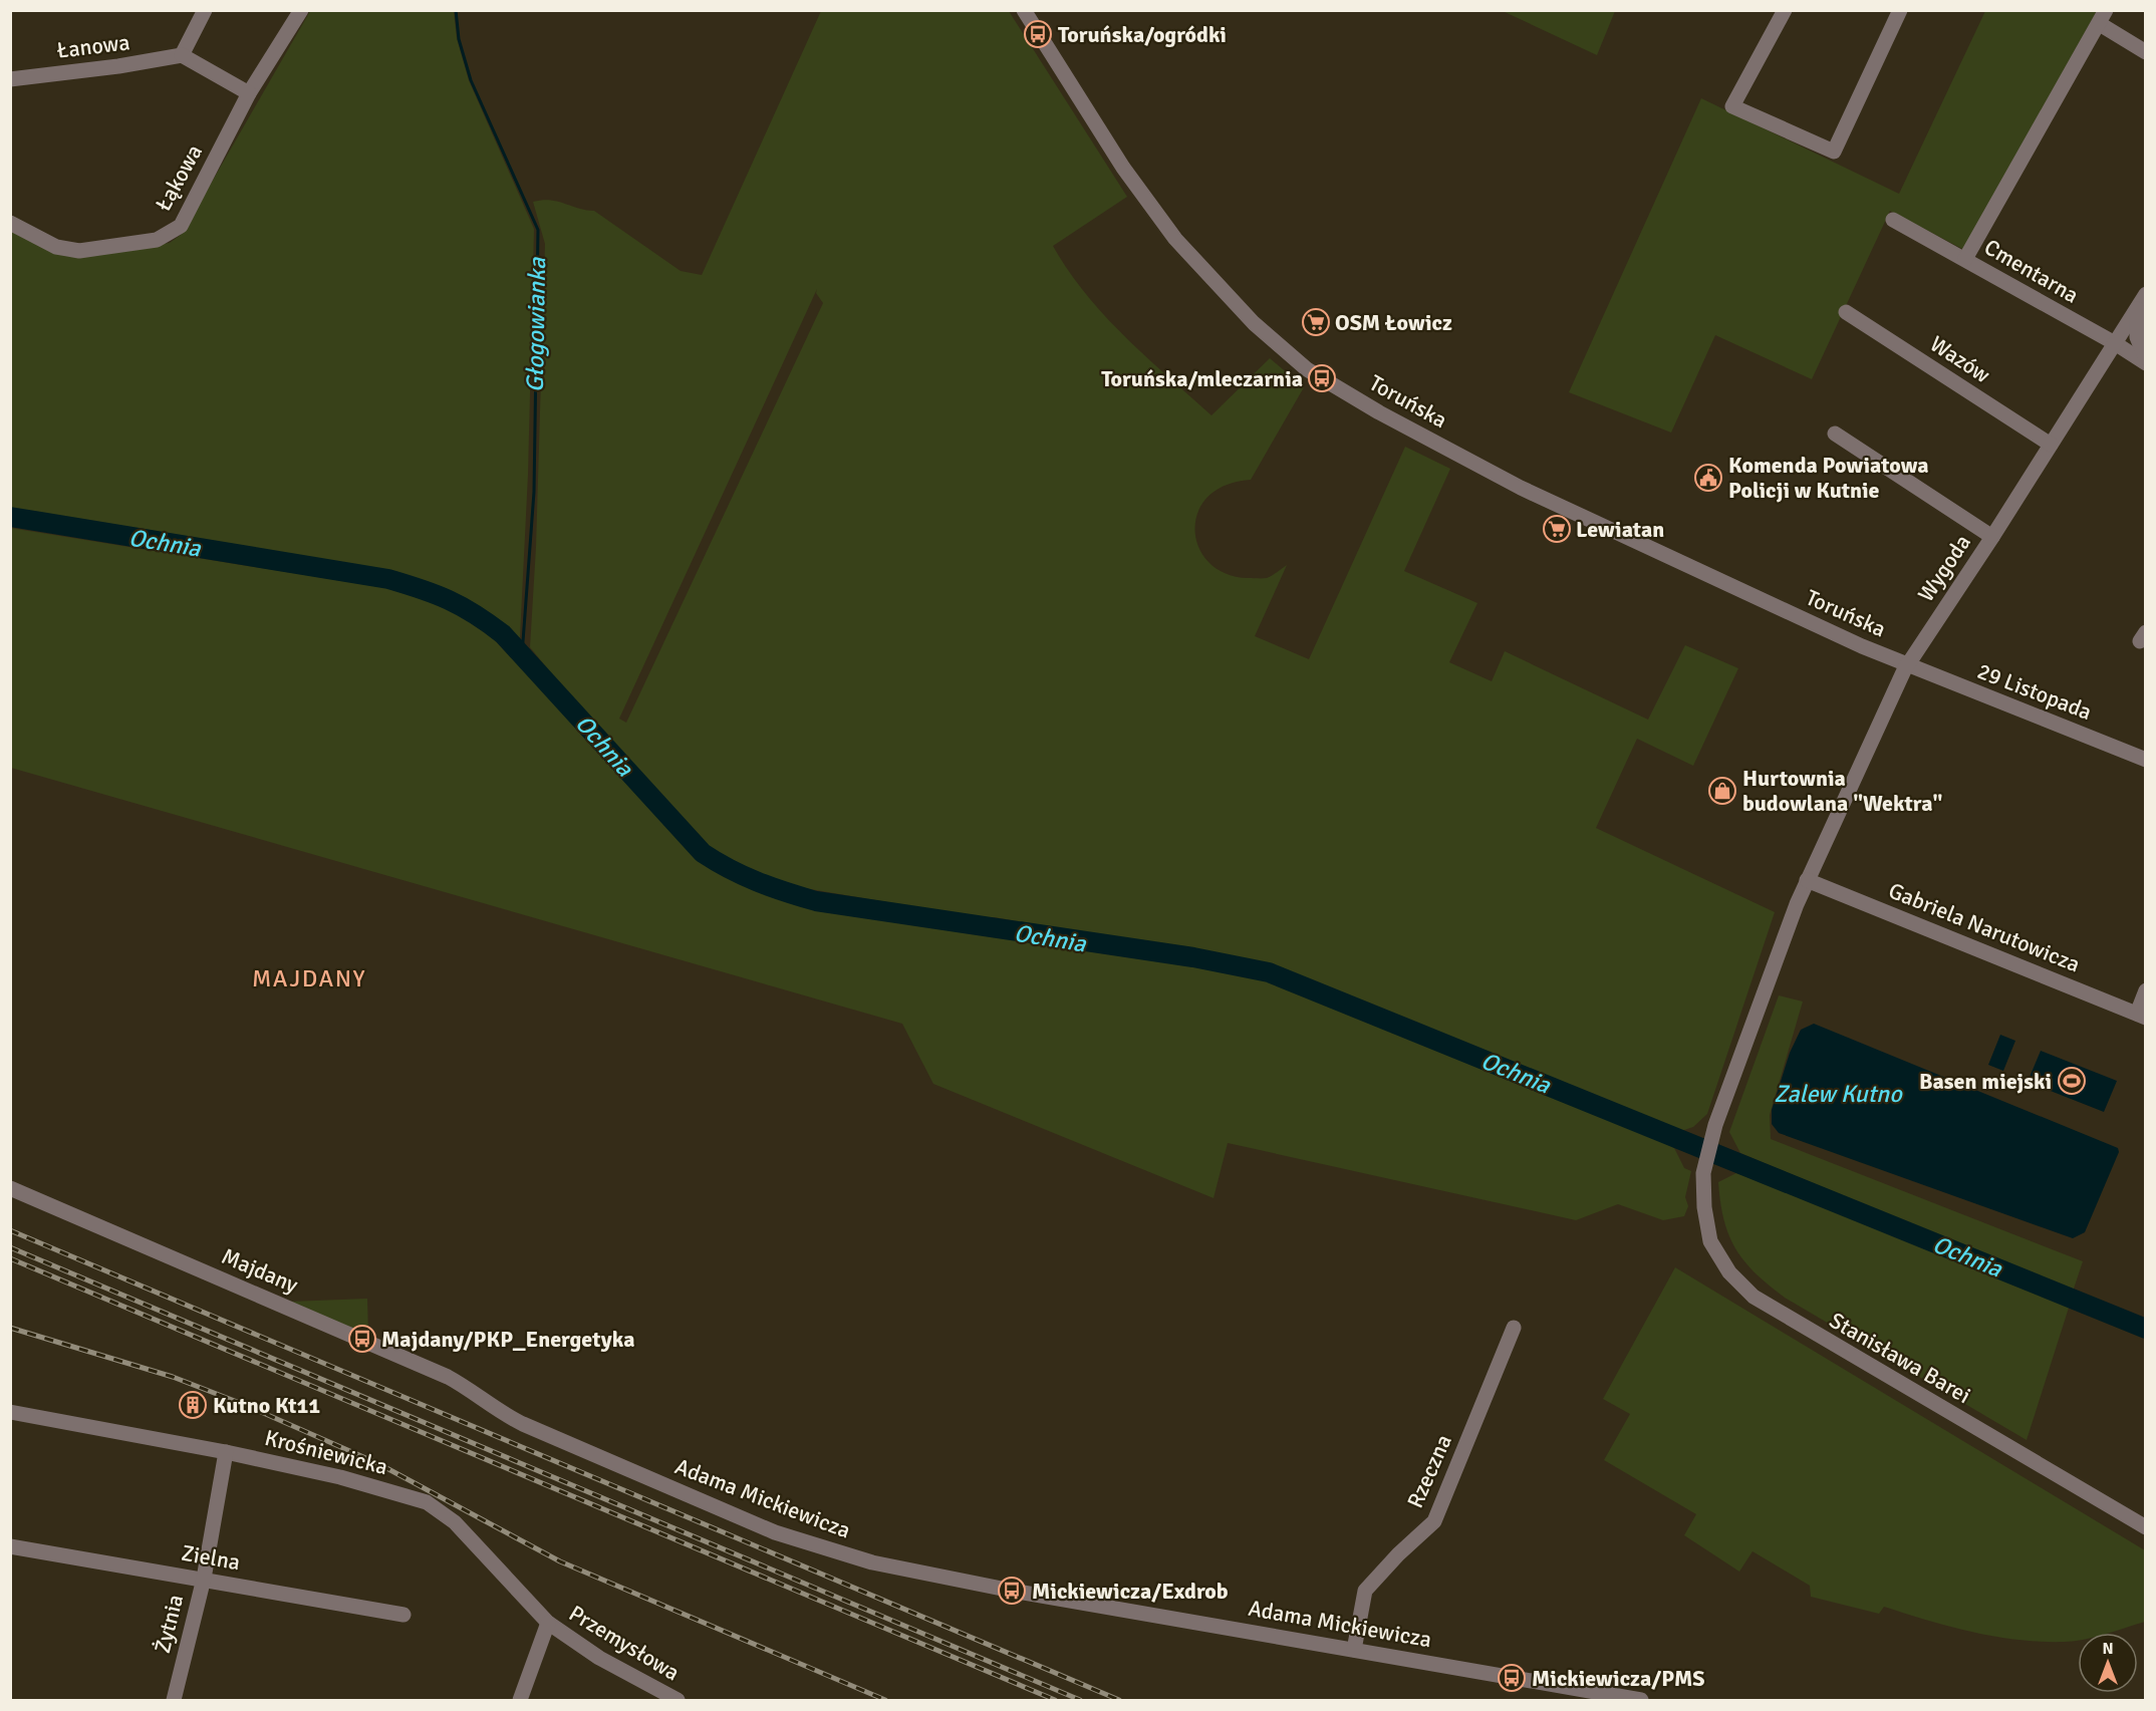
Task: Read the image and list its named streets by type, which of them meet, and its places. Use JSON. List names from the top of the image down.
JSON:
{
  "streets": {
    "street": [
      "Łanowa",
      "Łąkowa",
      "Cmentarna",
      "Wazów",
      "Toruńska",
      "Wygoda",
      "29 Listopada",
      "Gabriela Narutowicza",
      "Majdany",
      "Stanisława Barei",
      "Krośniewicka",
      "Rzeczna",
      "Adama Mickiewicza",
      "Zielna",
      "Żytnia",
      "Przemysłowa"
    ]
  },
  "crossings": [
    ["Cmentarna", "Wygoda"],
    ["Wazów", "Wygoda"],
    ["Toruńska", "Wygoda"],
    ["Toruńska", "29 Listopada"],
    ["Wygoda", "29 Listopada"],
    ["Wygoda", "Gabriela Narutowicza"],
    ["Wygoda", "Stanisława Barei"],
    ["Gabriela Narutowicza", "Stanisława Barei"],
    ["Majdany", "Adama Mickiewicza"],
    ["Krośniewicka", "Żytnia"],
    ["Krośniewicka", "Przemysłowa"],
    ["Rzeczna", "Adama Mickiewicza"],
    ["Zielna", "Żytnia"]
  ],
  "districts": ["MAJDANY"],
  "water": ["Głogowianka", "Ochnia", "Zalew Kutno"],
  "places": {
    "bus stop": [
      "Toruńska/ogródki",
      "Toruńska/mleczarnia",
      "Majdany/PKP_Energetyka",
      "Mickiewicza/Exdrob",
      "Mickiewicza/PMS"
    ],
    "supermarket": ["OSM Łowicz", "Lewiatan"],
    "public building": ["Komenda Powiatowa Policji w Kutnie"],
    "shop": ["Hurtownia budowlana \"Wektra\""],
    "sports": ["Basen miejski"],
    "building": ["Kutno Kt11"]
  },
  "north": "top"
}
